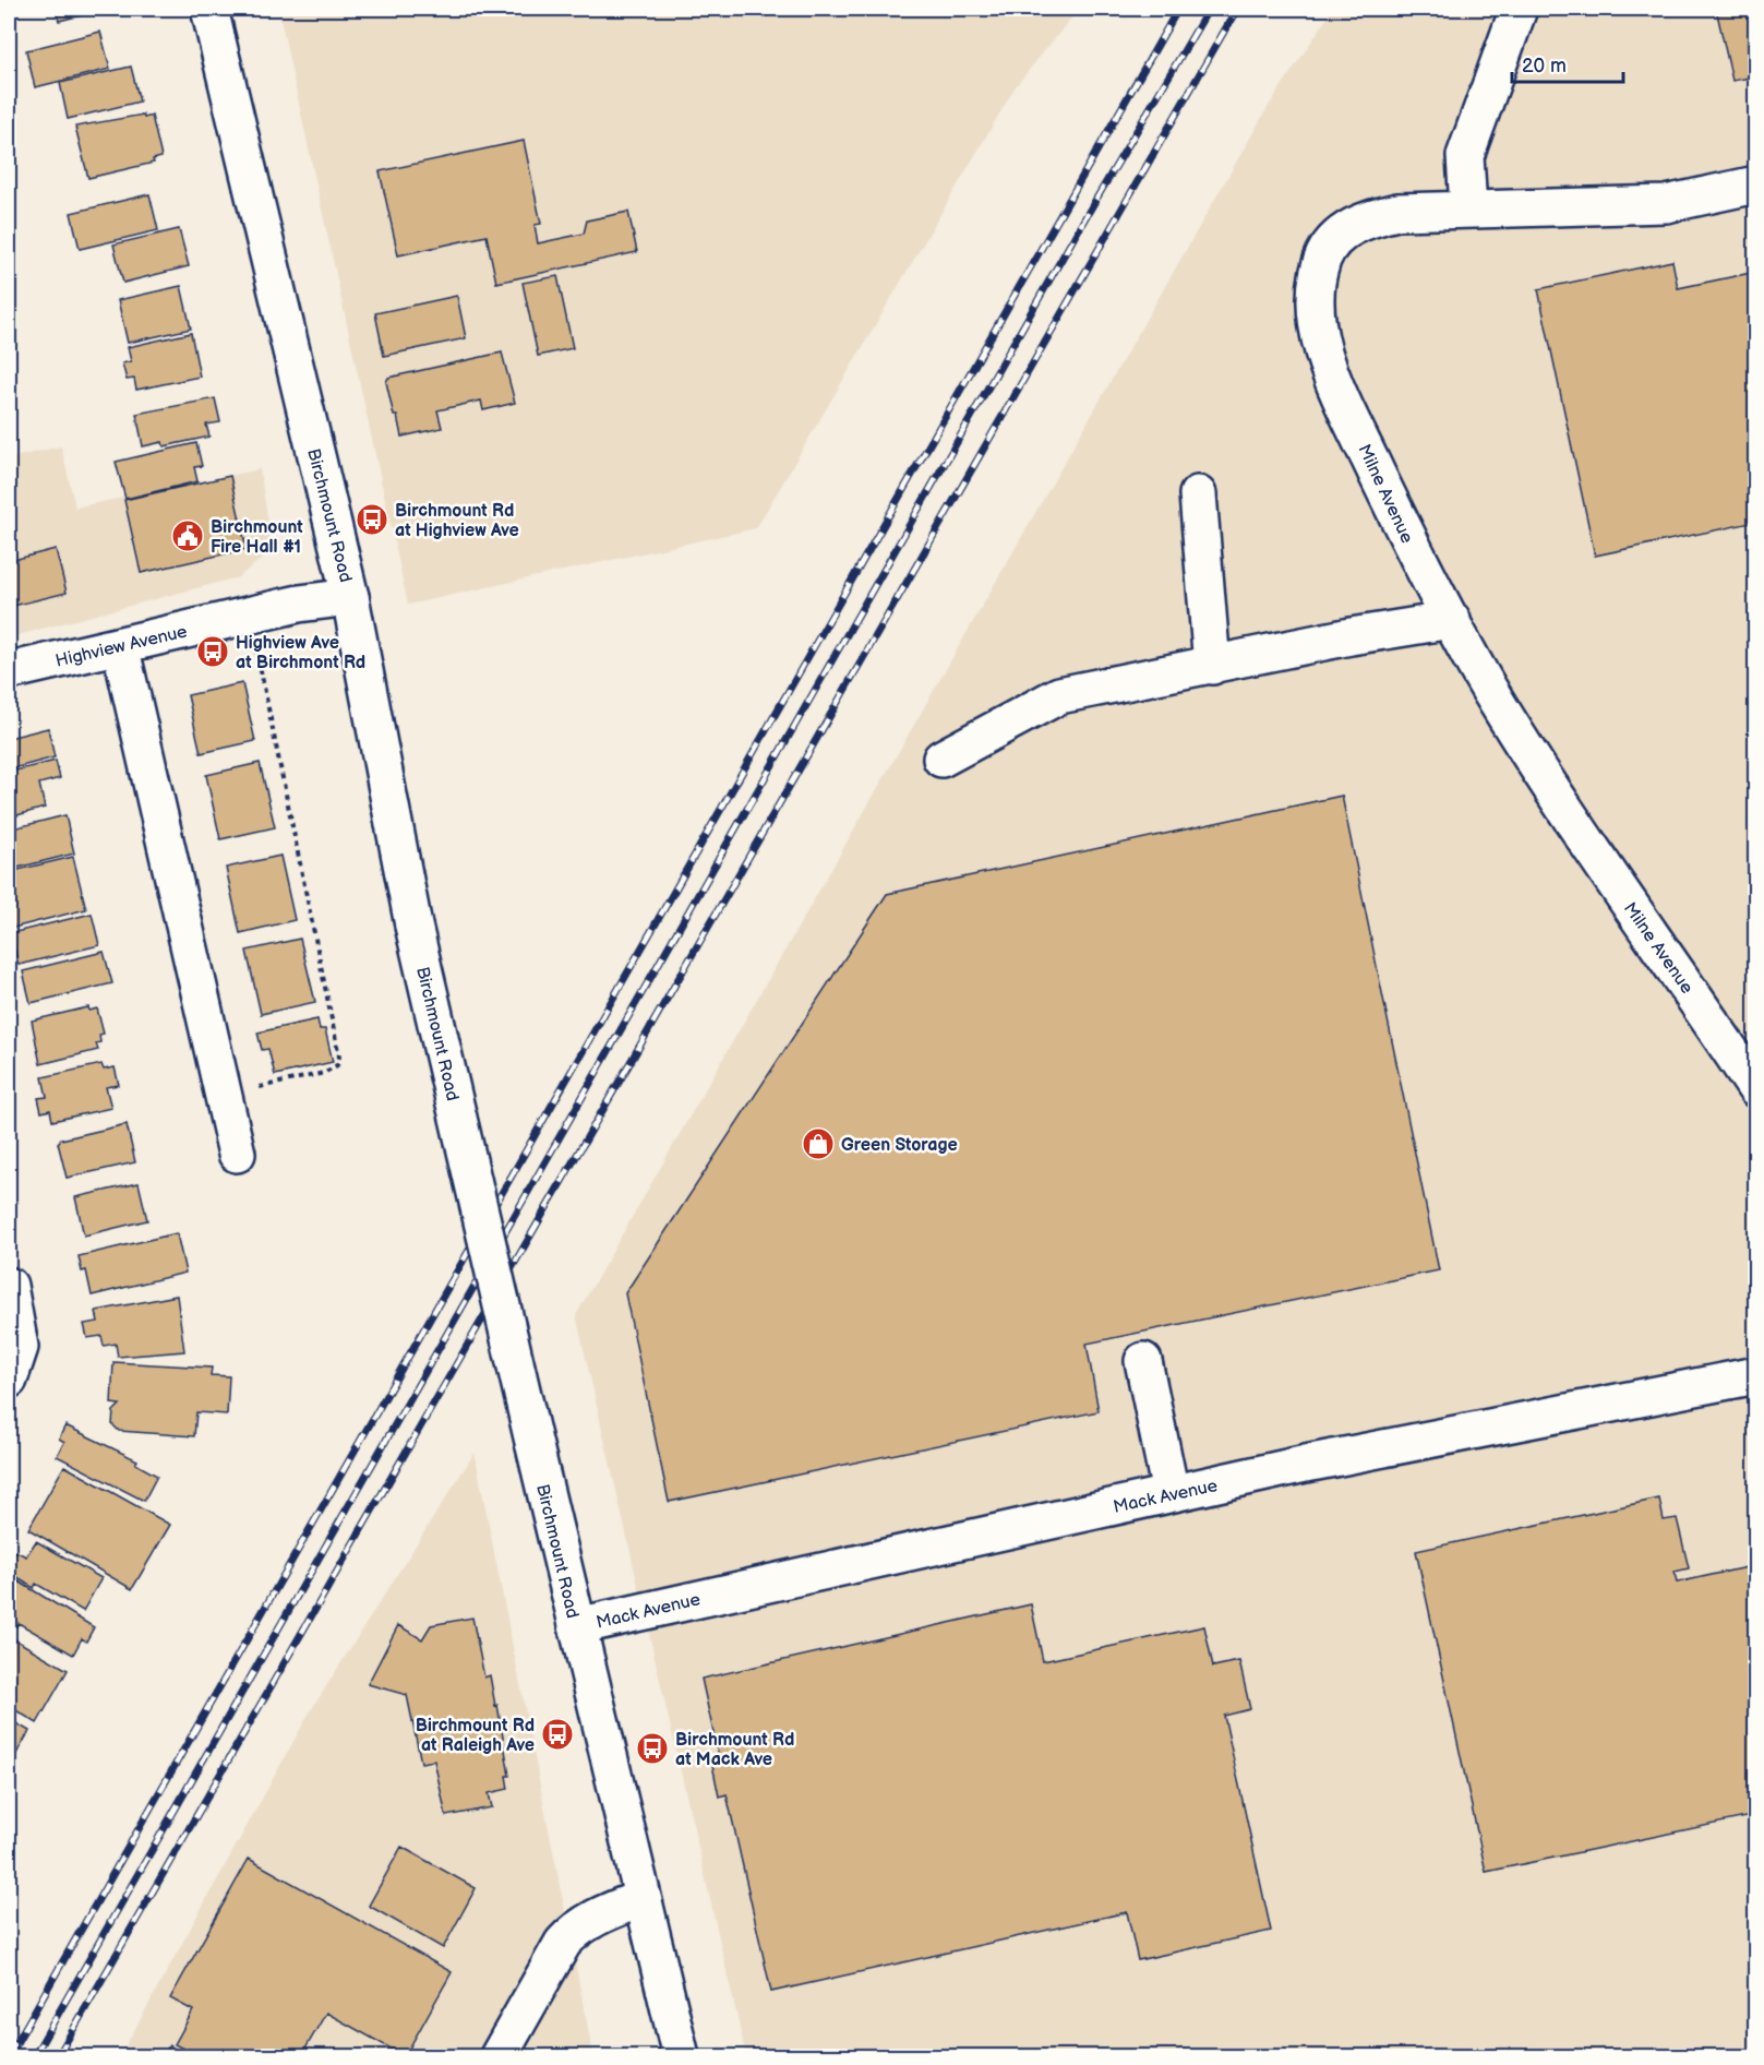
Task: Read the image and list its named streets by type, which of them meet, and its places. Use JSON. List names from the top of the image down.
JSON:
{
  "streets": {
    "street": [
      "Milne Avenue",
      "Birchmount Road",
      "Highview Avenue",
      "Mack Avenue"
    ]
  },
  "crossings": [
    ["Birchmount Road", "Highview Avenue"],
    ["Birchmount Road", "Mack Avenue"]
  ],
  "places": {
    "bus stop": [
      "Birchmount Rd at Highview Ave",
      "Highview Ave at Birchmont Rd",
      "Birchmount Rd at Raleigh Ave",
      "Birchmount Rd at Mack Ave"
    ],
    "public building": ["Birchmount Fire Hall #1"],
    "shop": ["Green Storage"]
  },
  "scale_bar": "20 m"
}
